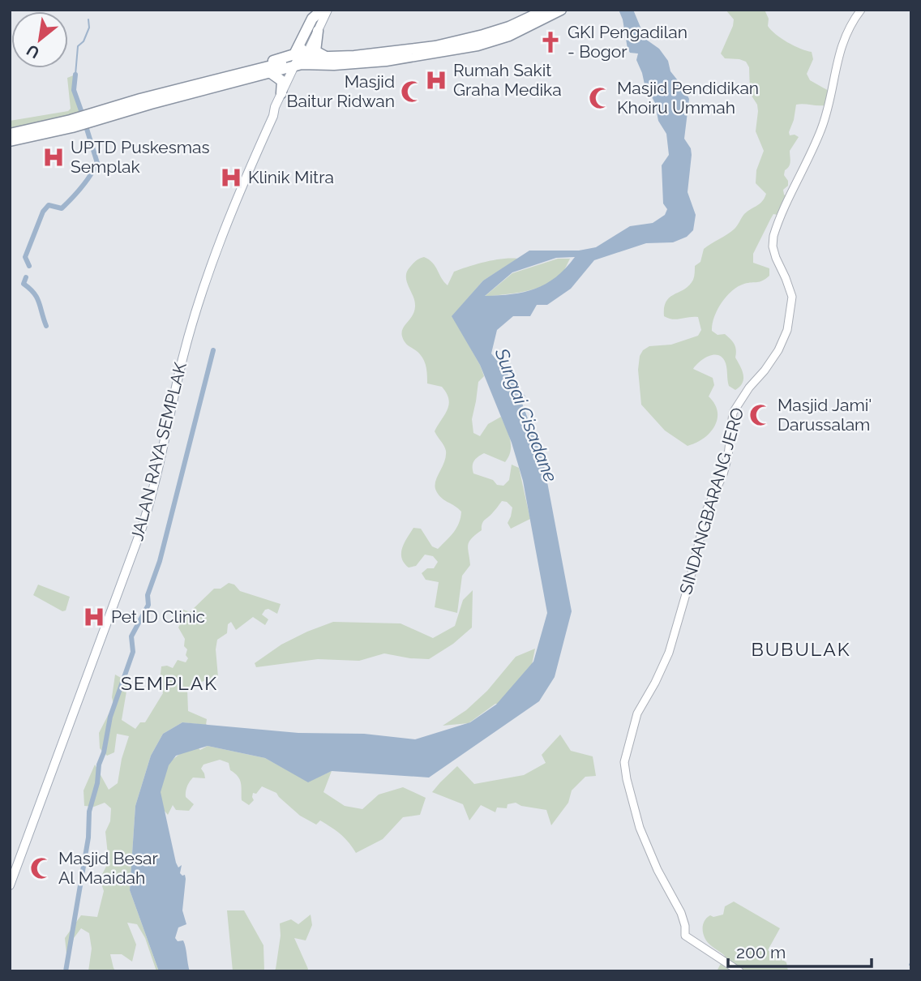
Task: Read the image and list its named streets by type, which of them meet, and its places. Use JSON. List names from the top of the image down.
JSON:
{
  "streets": {
    "main road": ["JALAN RAYA SEMPLAK"],
    "street": ["SINDANGBARANG JERO"]
  },
  "districts": ["BUBULAK", "SEMPLAK"],
  "water": ["Sungai Cisadane"],
  "places": {
    "church": ["GKI Pengadilan - Bogor"],
    "hospital": [
      "Rumah Sakit Graha Medika",
      "UPTD Puskesmas Semplak",
      "Klinik Mitra",
      "Pet ID Clinic"
    ],
    "mosque": [
      "Masjid Baitur Ridwan",
      "Masjid Pendidikan Khoiru Ummah",
      "Masjid Jami' Darussalam",
      "Masjid Besar Al Maaidah"
    ]
  },
  "scale_bar": "200 m",
  "north": "bottom left"
}
